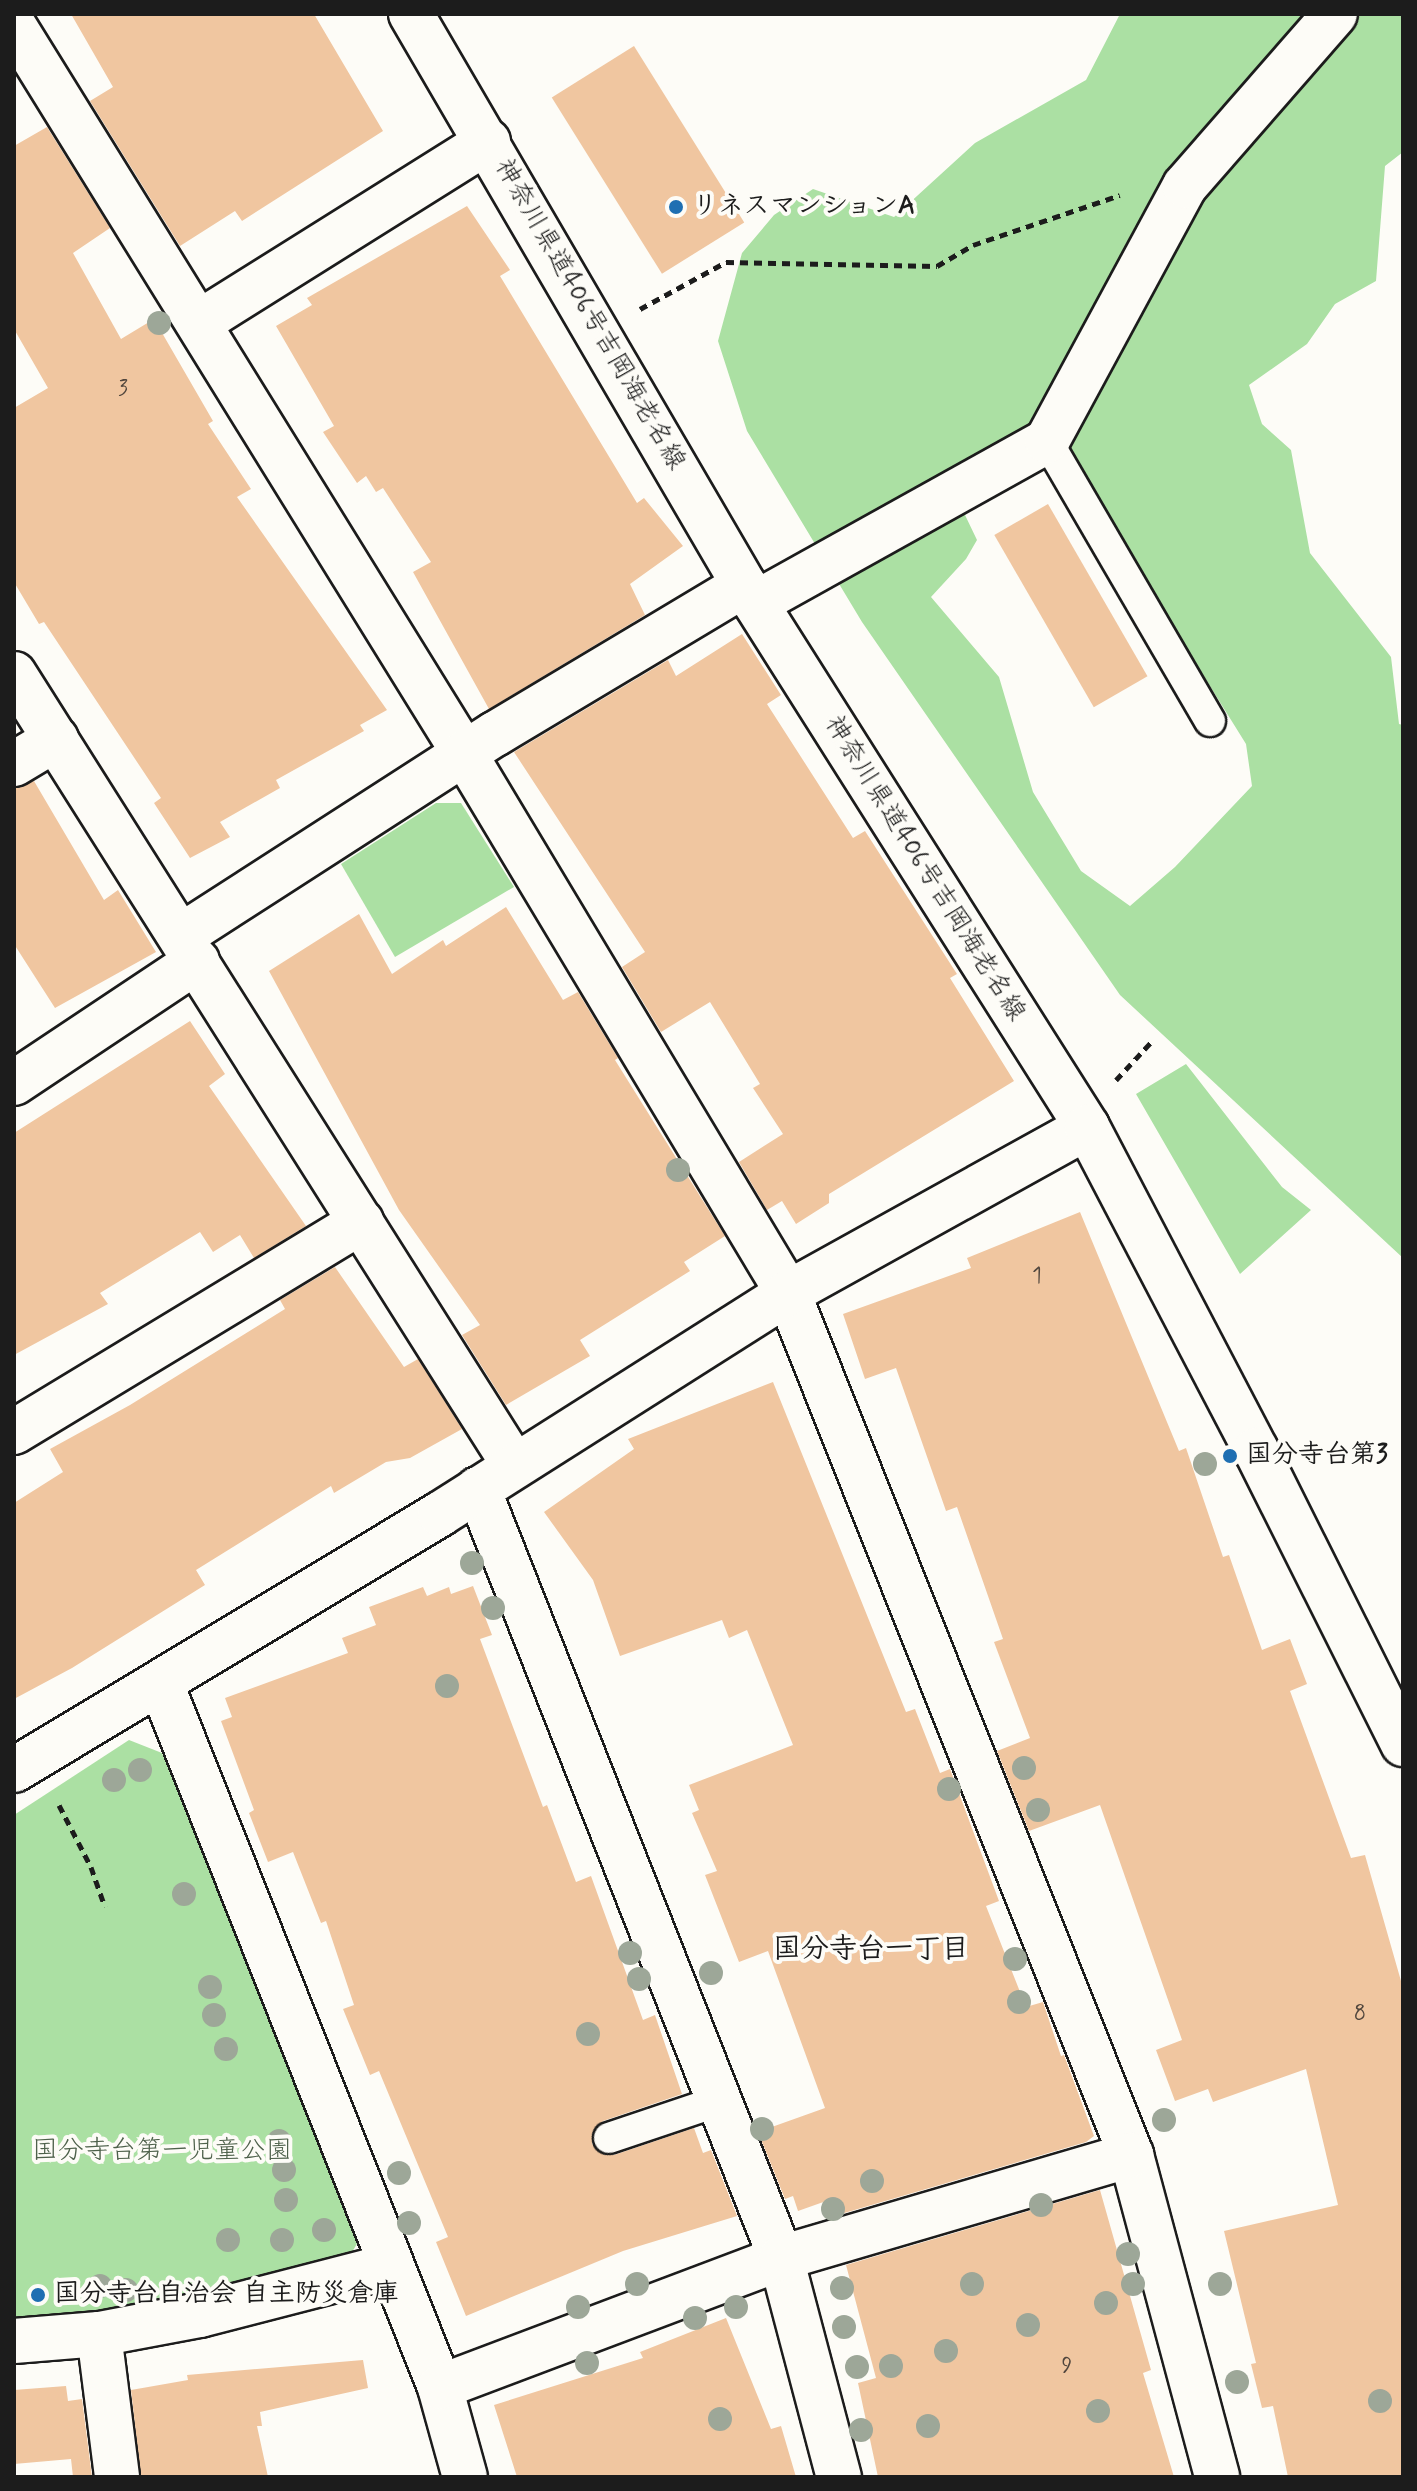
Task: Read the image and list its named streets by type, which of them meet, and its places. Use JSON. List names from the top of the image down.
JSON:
{
  "streets": {
    "street": ["神奈川県道406号吉岡海老名線"]
  },
  "districts": ["国分寺台一丁目"],
  "parks": ["国分寺台第一児童公園"],
  "places": ["リネスマンションA", "国分寺台第3", "国分寺台自治会 自主防災倉庫"],
  "house_numbers": [
    "3",
    "1",
    "8",
    "9"
  ]
}
